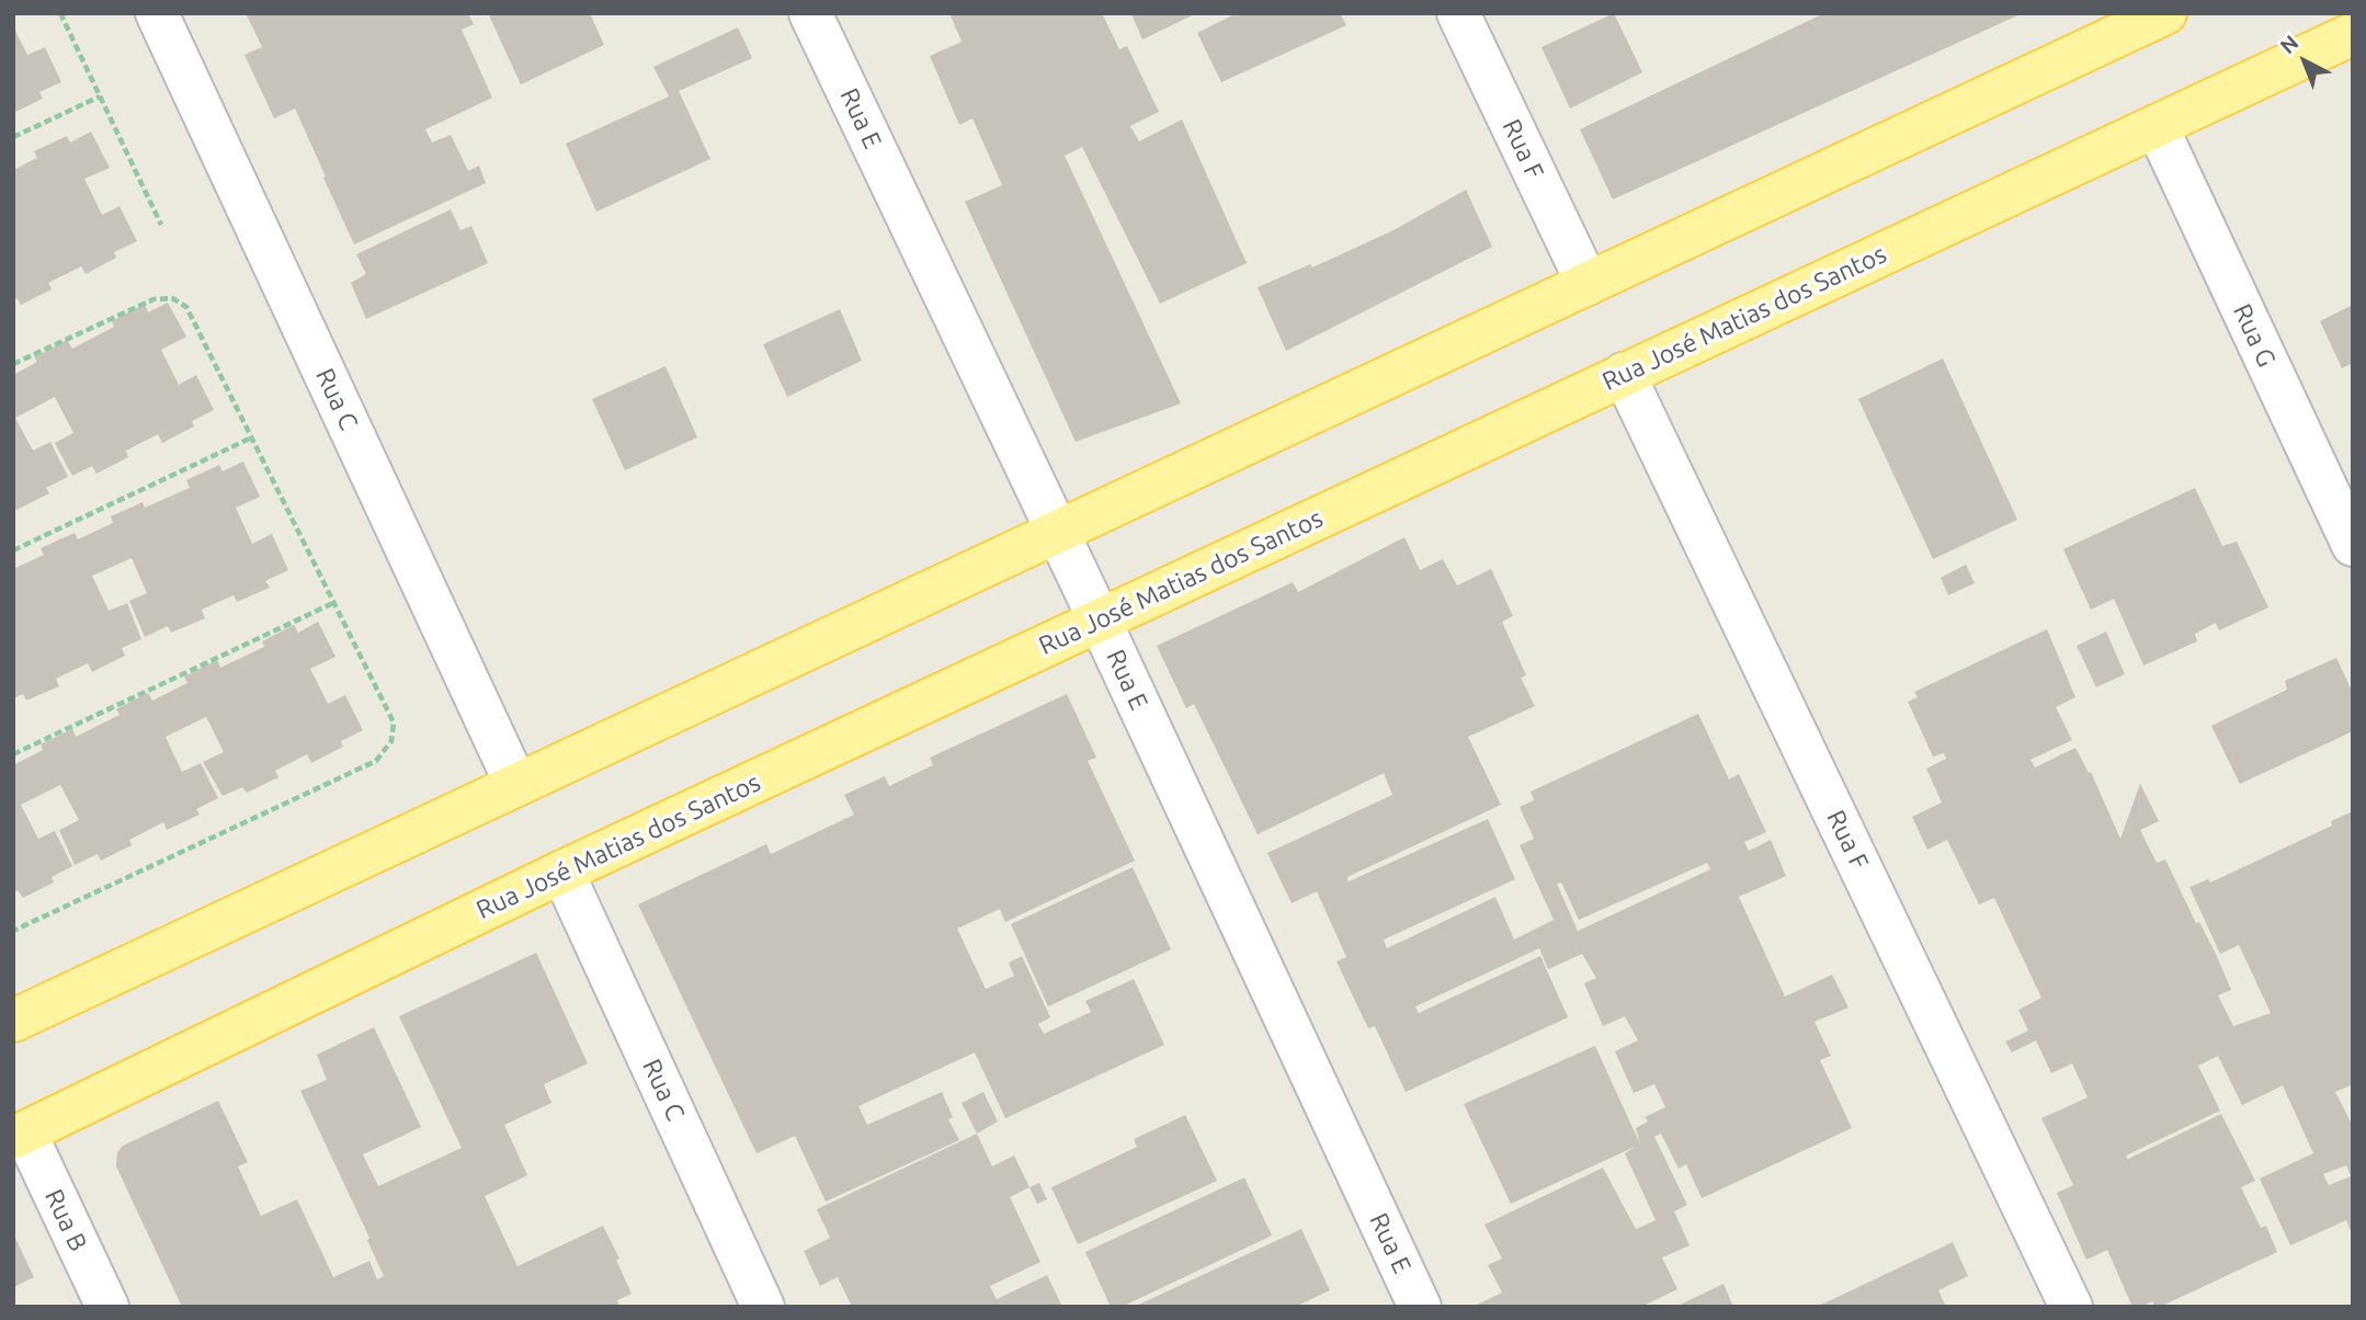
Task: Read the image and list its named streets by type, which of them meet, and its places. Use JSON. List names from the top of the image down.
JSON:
{
  "streets": {
    "main road": ["Rua José Matias dos Santos"],
    "street": [
      "Rua E",
      "Rua F",
      "Rua G",
      "Rua C",
      "Rua B"
    ]
  },
  "crossings": [
    ["Rua E", "Rua José Matias dos Santos"],
    ["Rua F", "Rua José Matias dos Santos"],
    ["Rua José Matias dos Santos", "Rua G"],
    ["Rua José Matias dos Santos", "Rua C"],
    ["Rua José Matias dos Santos", "Rua B"]
  ],
  "north": "top left"
}
